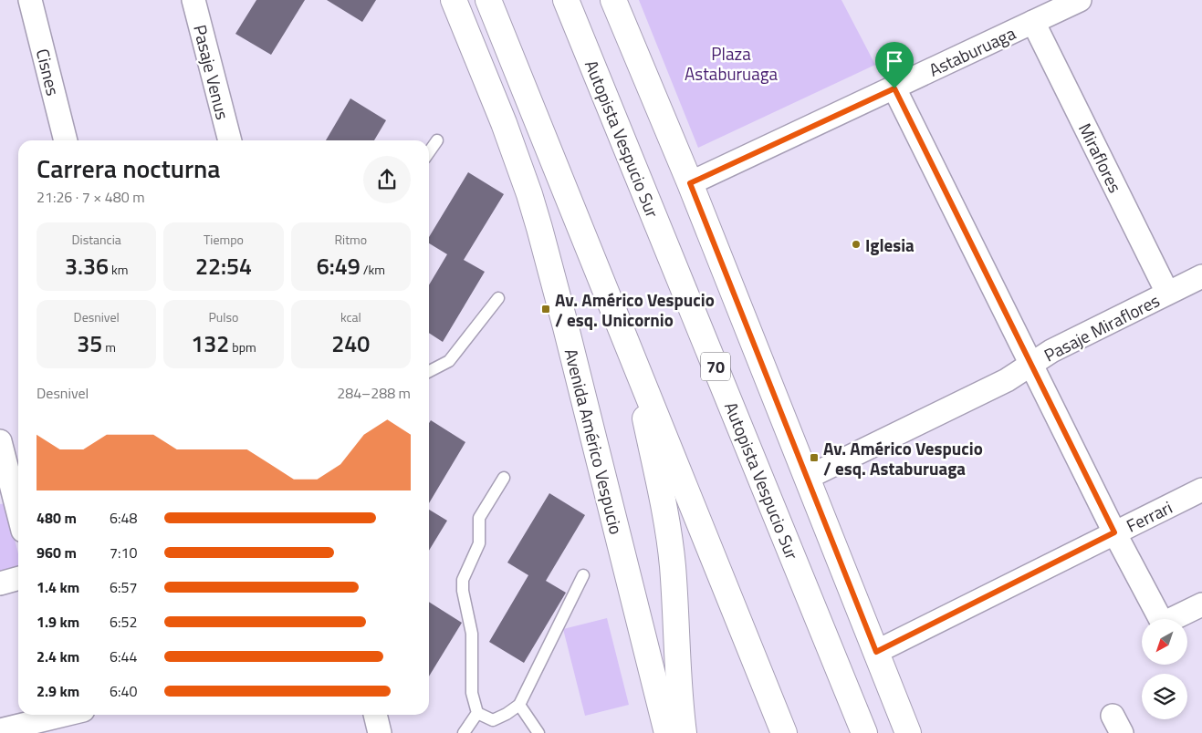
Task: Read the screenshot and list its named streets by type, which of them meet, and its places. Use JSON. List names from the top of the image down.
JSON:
{
  "streets": {
    "main road": ["Autopista Vespucio Sur", "70", "Avenida Américo Vespucio"],
    "street": [
      "Astaburuaga",
      "Cisnes",
      "Pasaje Venus",
      "Miraflores",
      "Pasaje Miraflores",
      "Ferrari"
    ]
  },
  "crossings": [
    ["Astaburuaga", "Miraflores"],
    ["Miraflores", "Pasaje Miraflores"]
  ],
  "parks": ["Plaza Astaburuaga"],
  "places": {
    "other": ["Iglesia"],
    "transit": ["Av. Américo Vespucio / esq. Unicornio", "Av. Américo Vespucio / esq. Astaburuaga"]
  },
  "north": "bottom left",
  "page": {
    "heading": ["Carrera nocturna", "21:26 · 7 × 480 m"],
    "stats": [
      ["Distancia", "3.36 km"],
      ["Tiempo", "22:54"],
      ["Ritmo", "6:49 /km"],
      ["Desnivel", "35 m"],
      ["Pulso", "132 bpm"],
      ["kcal", "240"]
    ],
    "chart": ["Desnivel", "284–288 m"],
    "list": [
      {
        "name": "480 m",
        "note": "6:48"
      },
      {
        "name": "960 m",
        "note": "7:10"
      },
      {
        "name": "1.4 km",
        "note": "6:57"
      },
      {
        "name": "1.9 km",
        "note": "6:52"
      },
      {
        "name": "2.4 km",
        "note": "6:44"
      },
      {
        "name": "2.9 km",
        "note": "6:40"
      }
    ]
  }
}
